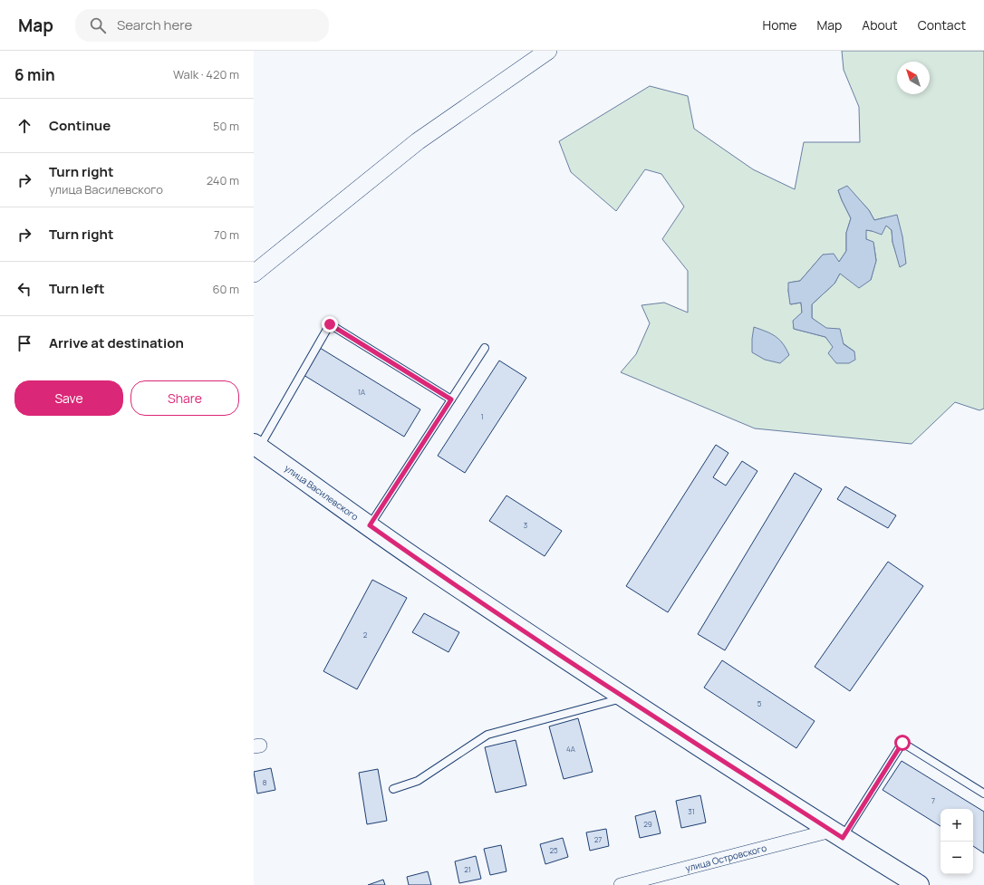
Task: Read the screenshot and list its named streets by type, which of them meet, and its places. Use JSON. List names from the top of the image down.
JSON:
{
  "streets": {
    "main road": ["улица Василевского"],
    "street": ["улица Островского"]
  },
  "crossings": [
    ["улица Василевского", "улица Островского"]
  ],
  "house_numbers": [
    "1А",
    "1",
    "3",
    "2",
    "5",
    "4А",
    "8",
    "7",
    "31",
    "29",
    "27",
    "25",
    "21"
  ],
  "north": "top left",
  "page": {
    "header": "Map",
    "search": "Search here",
    "nav": [
      "Home",
      "Map",
      "About",
      "Contact"
    ],
    "heading": ["6 min", "Walk · 420 m"],
    "list": [
      ["Continue", "50 m"],
      ["Turn right", "улица Василевского", "240 m"],
      ["Turn right", "70 m"],
      ["Turn left", "60 m"],
      "Arrive at destination"
    ],
    "buttons": ["Save", "Share"],
    "map_buttons": ["+", "−"]
  }
}
